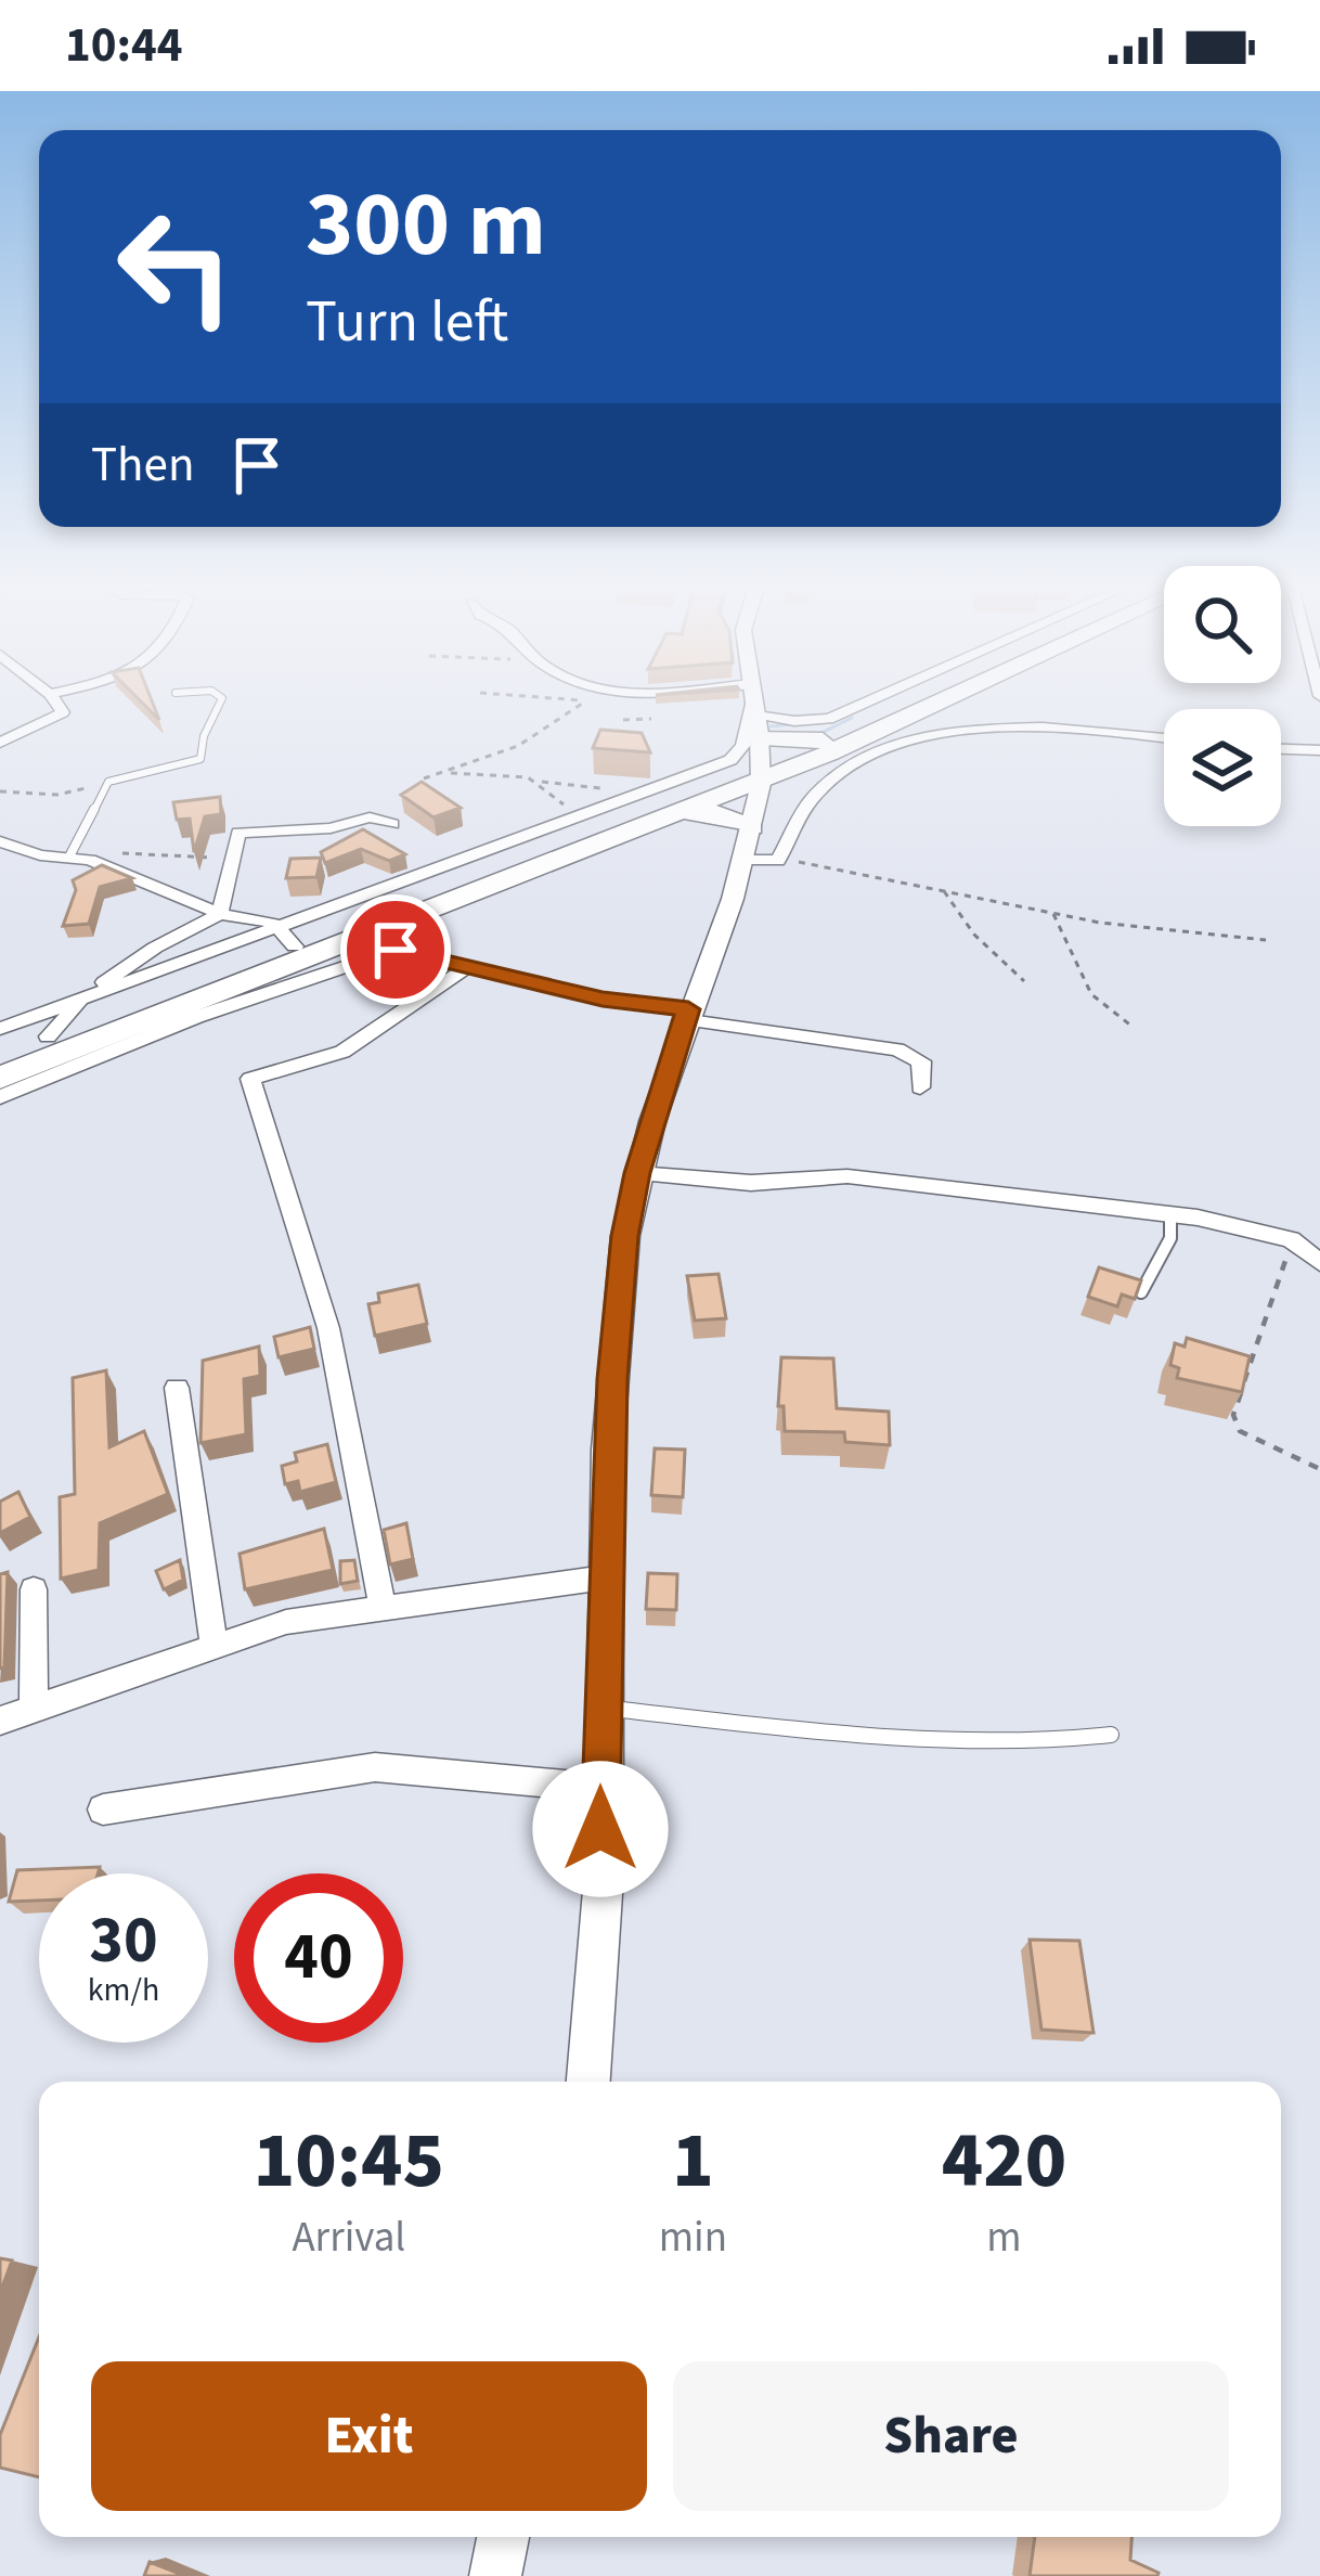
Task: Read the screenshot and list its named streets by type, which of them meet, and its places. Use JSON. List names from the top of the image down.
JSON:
{
  "page": {
    "status": "10:44",
    "turn": ["300 m", "Turn left"],
    "then": "Then",
    "speed": "30 km/h",
    "limit": "40",
    "eta": [
      "10:45",
      "Arrival",
      "1",
      "min",
      "420",
      "m"
    ],
    "buttons": ["Exit", "Share"]
  }
}
